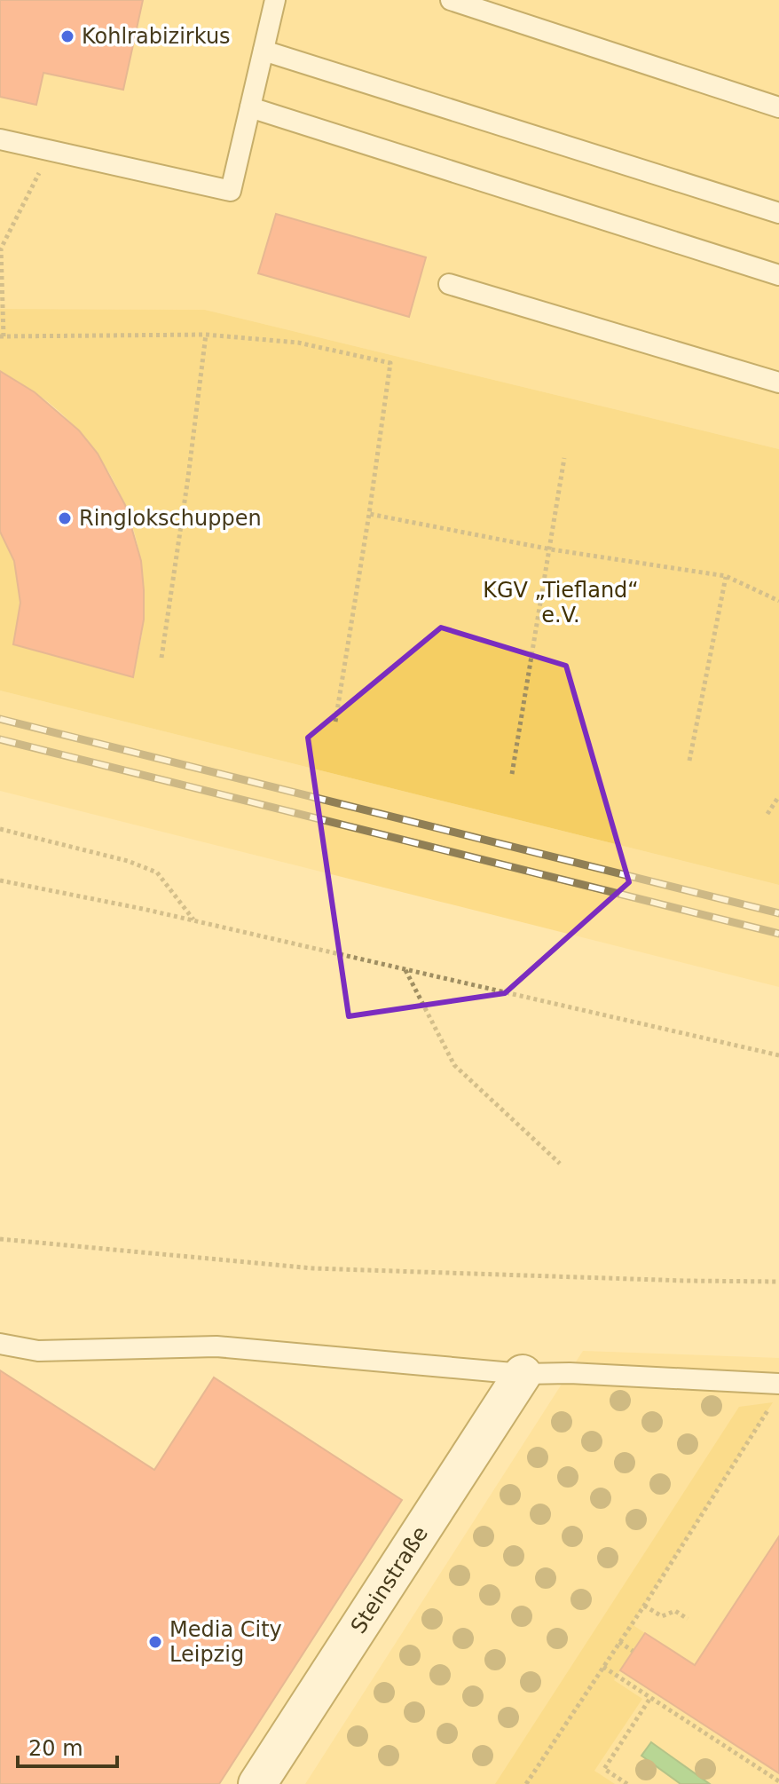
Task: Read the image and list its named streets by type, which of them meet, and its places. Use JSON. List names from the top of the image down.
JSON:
{
  "streets": {
    "street": ["Steinstraße"]
  },
  "parks": ["KGV „Tiefland“ e.V."],
  "places": ["Kohlrabizirkus", "Ringlokschuppen", "Media City Leipzig"],
  "scale_bar": "20 m"
}
